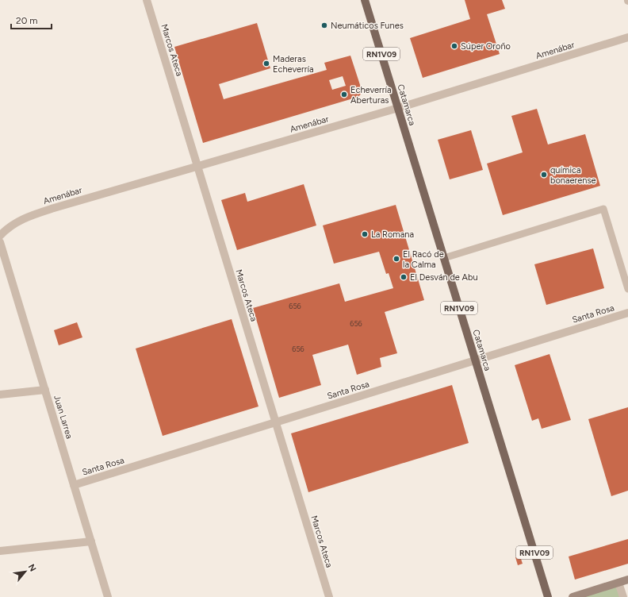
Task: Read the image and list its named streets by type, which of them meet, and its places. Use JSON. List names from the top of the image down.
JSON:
{
  "streets": {
    "main road": ["RN1V09", "Catamarca"],
    "street": [
      "Marcos Ateca",
      "Amenábar",
      "Santa Rosa",
      "Juan Larrea"
    ]
  },
  "crossings": [
    ["Marcos Ateca", "Amenábar"],
    ["Marcos Ateca", "Santa Rosa"],
    ["Amenábar", "Catamarca"],
    ["Catamarca", "Santa Rosa"],
    ["Santa Rosa", "Juan Larrea"]
  ],
  "places": [
    "Neumáticos Funes",
    "Súper Oroño",
    "Maderas Echeverría",
    "Echeverría Aberturas",
    "química bonaerense",
    "La Romana",
    "El Racó de la Calma",
    "El Desván de Abu"
  ],
  "house_numbers": ["656", "656", "656"],
  "scale_bar": "20 m",
  "north": "top right"
}
